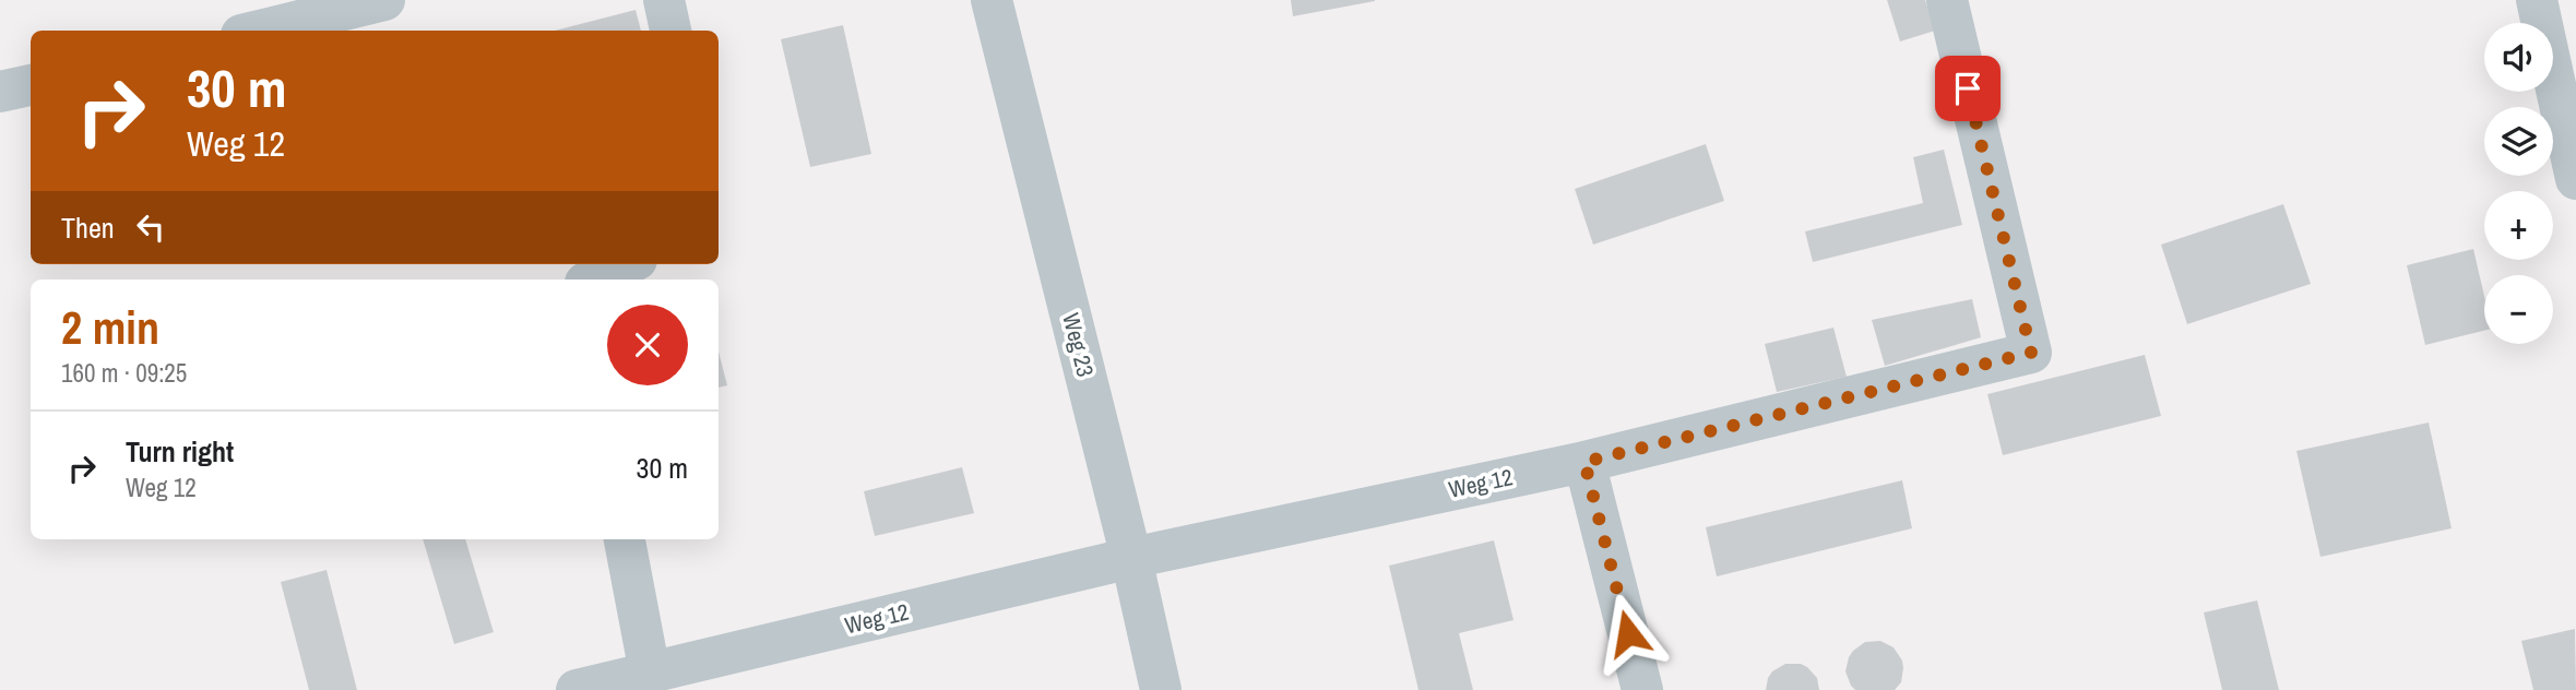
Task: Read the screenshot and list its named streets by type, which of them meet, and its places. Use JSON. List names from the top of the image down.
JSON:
{
  "streets": {
    "lane": ["Weg 23", "Weg 12"]
  },
  "crossings": [
    ["Weg 23", "Weg 12"]
  ],
  "page": {
    "map_buttons": ["+", "−"],
    "turn": ["30 m", "Weg 12"],
    "then": "Then",
    "heading": ["2 min", "160 m · 09:25"],
    "list": [
      {
        "name": "Turn right",
        "note": "Weg 12",
        "value": "30 m"
      }
    ]
  }
}
